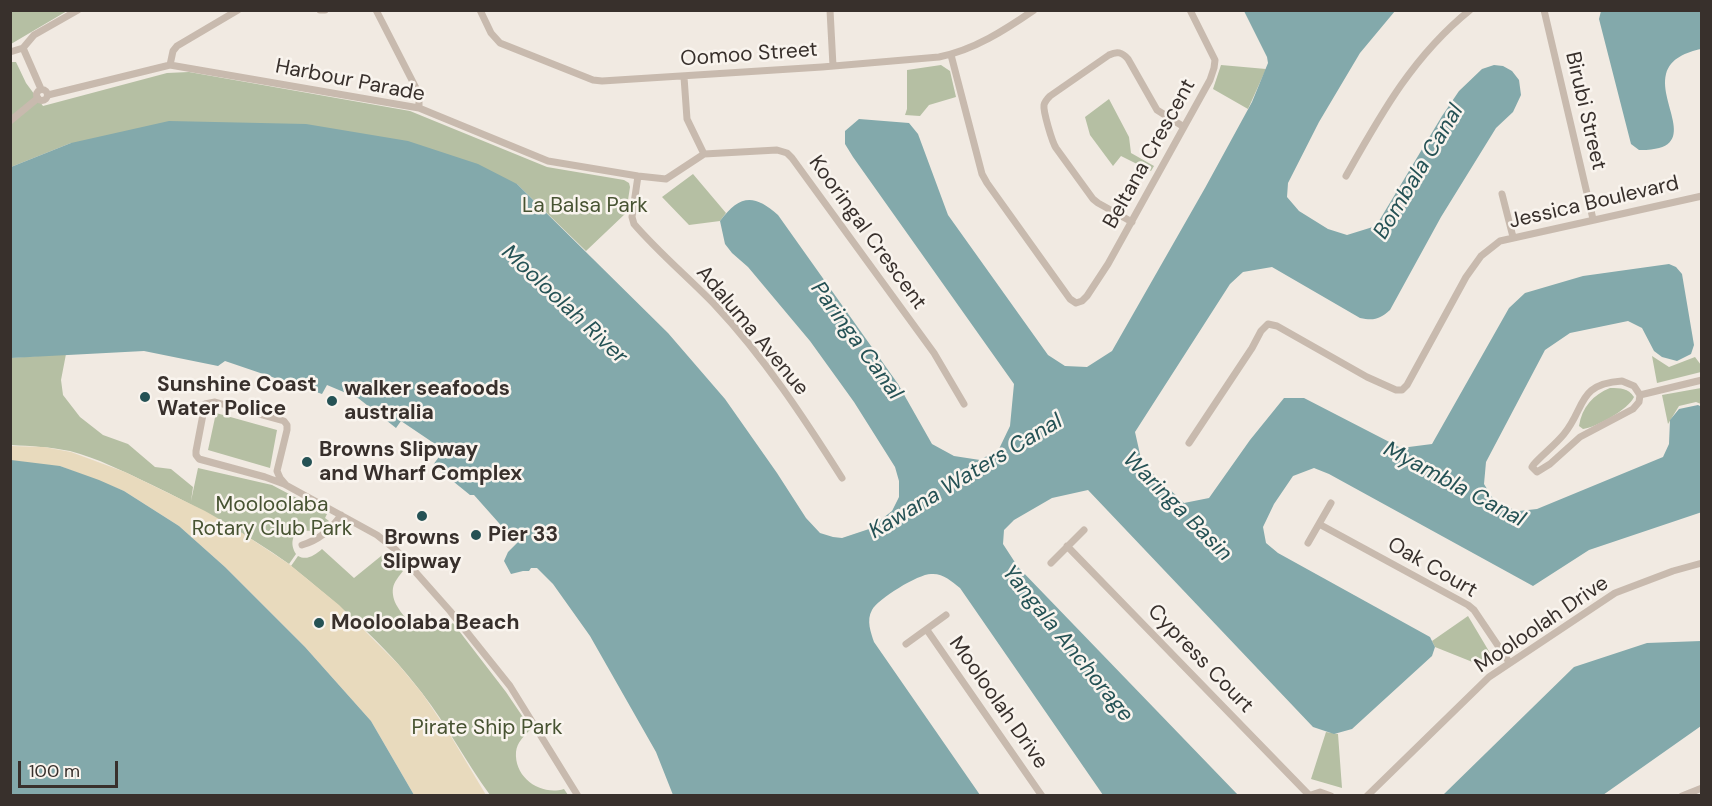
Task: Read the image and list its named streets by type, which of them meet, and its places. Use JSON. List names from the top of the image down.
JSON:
{
  "streets": {
    "street": [
      "Oomoo Street",
      "Harbour Parade",
      "Birubi Street",
      "Beltana Crescent",
      "Jessica Boulevard",
      "Kooringal Crescent",
      "Adaluma Avenue",
      "Oak Court",
      "Mooloolah Drive",
      "Cypress Court"
    ]
  },
  "crossings": [
    ["Oomoo Street", "Beltana Crescent"],
    ["Harbour Parade", "Kooringal Crescent"],
    ["Harbour Parade", "Adaluma Avenue"],
    ["Birubi Street", "Jessica Boulevard"],
    ["Oak Court", "Mooloolah Drive"]
  ],
  "water": [
    "Bombala Canal",
    "Mooloolah River",
    "Paringa Canal",
    "Kawana Waters Canal",
    "Myambla Canal",
    "Waringa Basin",
    "Yangala Anchorage"
  ],
  "parks": ["La Balsa Park", "Mooloolaba Rotary Club Park", "Pirate Ship Park"],
  "places": [
    "Sunshine Coast Water Police",
    "walker seafoods australia",
    "Browns Slipway and Wharf Complex",
    "Browns Slipway",
    "Pier 33",
    "Mooloolaba Beach"
  ],
  "scale_bar": "100 m"
}
